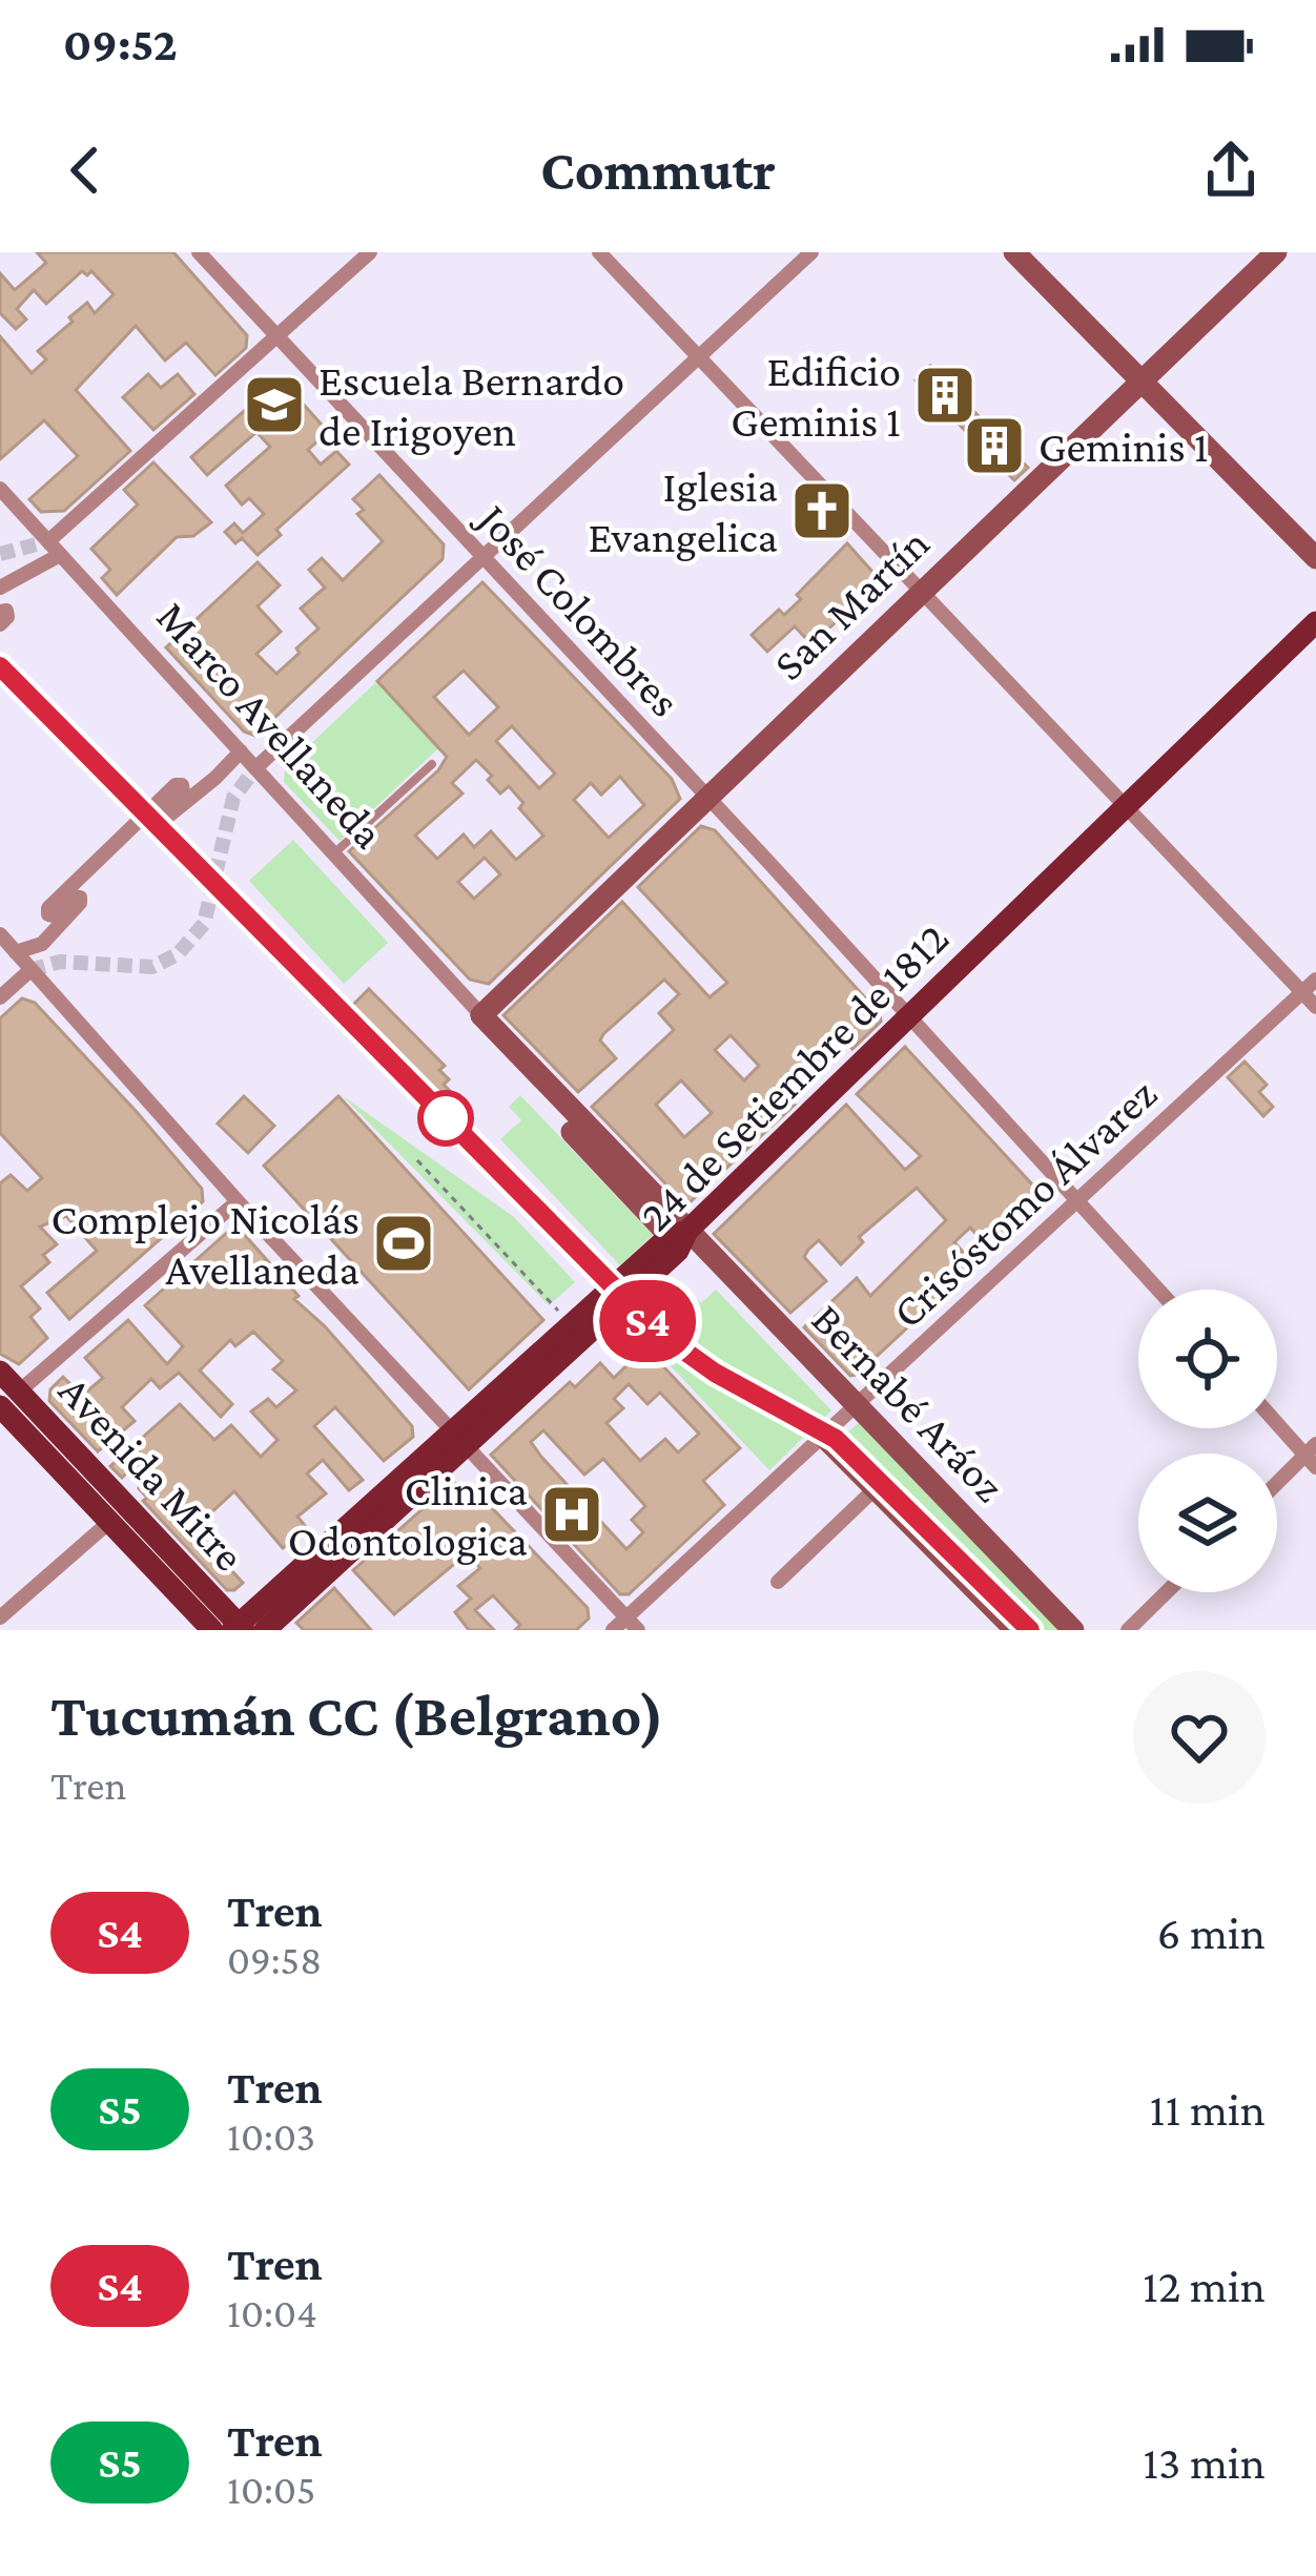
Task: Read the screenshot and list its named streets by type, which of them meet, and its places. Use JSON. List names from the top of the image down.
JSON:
{
  "streets": {
    "main road": ["24 de Setiembre de 1812", "Avenida Mitre"],
    "street": [
      "San Martín",
      "José Colombres",
      "Marco Avellaneda",
      "Crisóstomo Álvarez",
      "Bernabé Aráoz"
    ]
  },
  "crossings": [
    ["San Martín", "José Colombres"],
    ["San Martín", "Marco Avellaneda"],
    ["José Colombres", "24 de Setiembre de 1812"],
    ["José Colombres", "Crisóstomo Álvarez"],
    ["Marco Avellaneda", "24 de Setiembre de 1812"],
    ["Marco Avellaneda", "Bernabé Aráoz"],
    ["24 de Setiembre de 1812", "Bernabé Aráoz"],
    ["24 de Setiembre de 1812", "Avenida Mitre"],
    ["Crisóstomo Álvarez", "Bernabé Aráoz"]
  ],
  "places": {
    "building": ["Edificio Geminis 1", "Geminis 1"],
    "school or university": ["Escuela Bernardo de Irigoyen"],
    "church": ["Iglesia Evangelica"],
    "sports": ["Complejo Nicolás Avellaneda"],
    "hospital": ["Clinica Odontologica"]
  },
  "page": {
    "status": "09:52",
    "header": "Commutr",
    "on_map": "S4",
    "heading": ["Tucumán CC (Belgrano)", "Tren"],
    "list": [
      {
        "mark": "S4",
        "name": "Tren",
        "note": "09:58",
        "value": "6 min"
      },
      {
        "mark": "S5",
        "name": "Tren",
        "note": "10:03",
        "value": "11 min"
      },
      {
        "mark": "S4",
        "name": "Tren",
        "note": "10:04",
        "value": "12 min"
      },
      {
        "mark": "S5",
        "name": "Tren",
        "note": "10:05",
        "value": "13 min"
      }
    ]
  }
}
